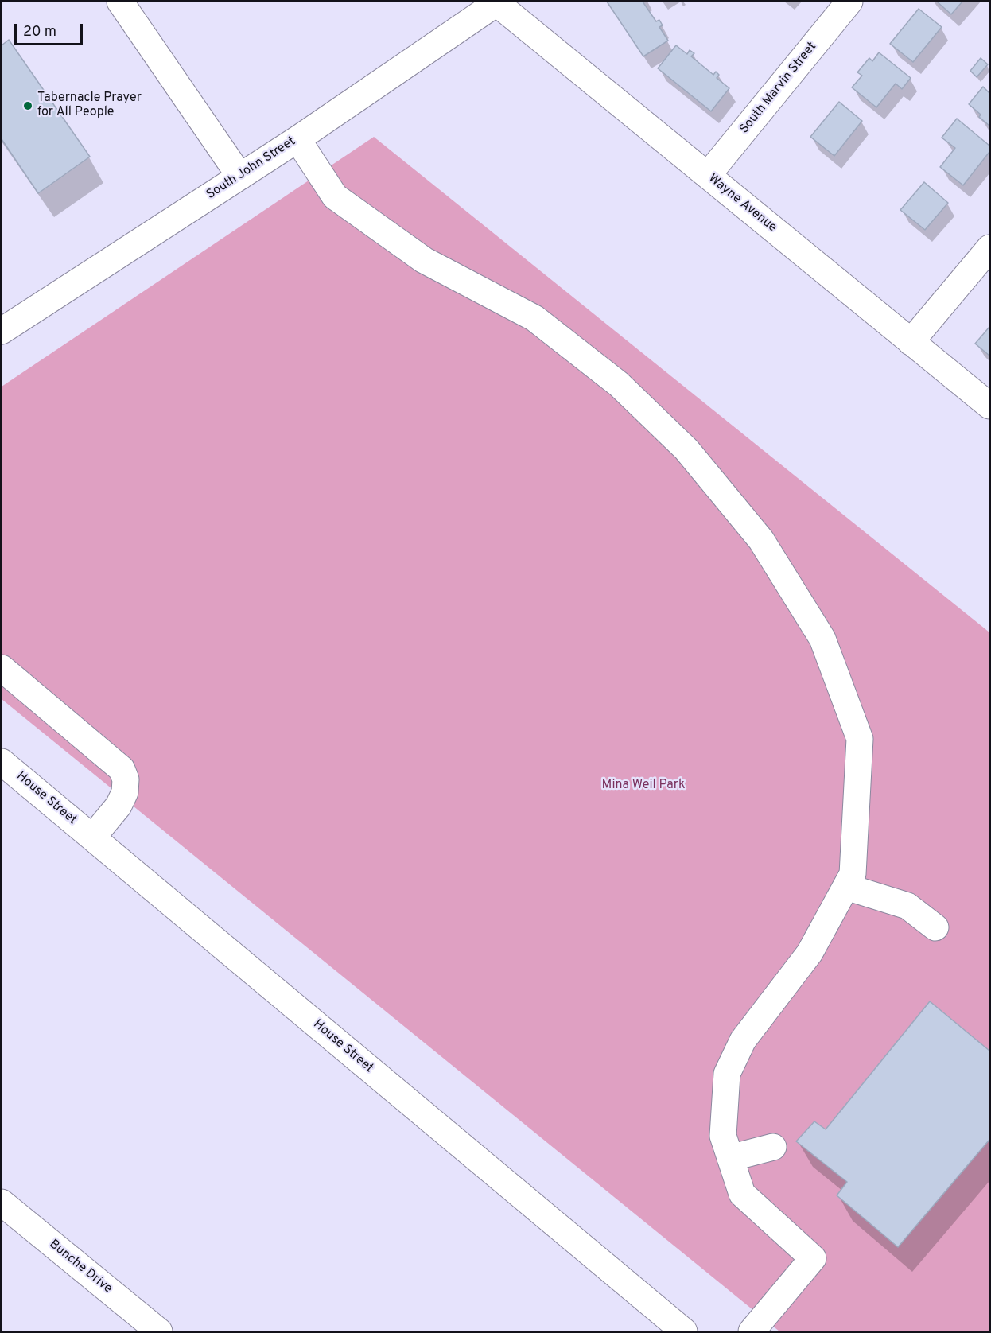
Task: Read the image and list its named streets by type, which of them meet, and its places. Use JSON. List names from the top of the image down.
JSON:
{
  "streets": {
    "street": [
      "South Marvin Street",
      "South John Street",
      "Wayne Avenue",
      "House Street",
      "Bunche Drive"
    ]
  },
  "crossings": [
    ["South Marvin Street", "Wayne Avenue"],
    ["South John Street", "Wayne Avenue"]
  ],
  "parks": ["Mina Weil Park"],
  "places": ["Tabernacle Prayer for All People"],
  "scale_bar": "20 m"
}
